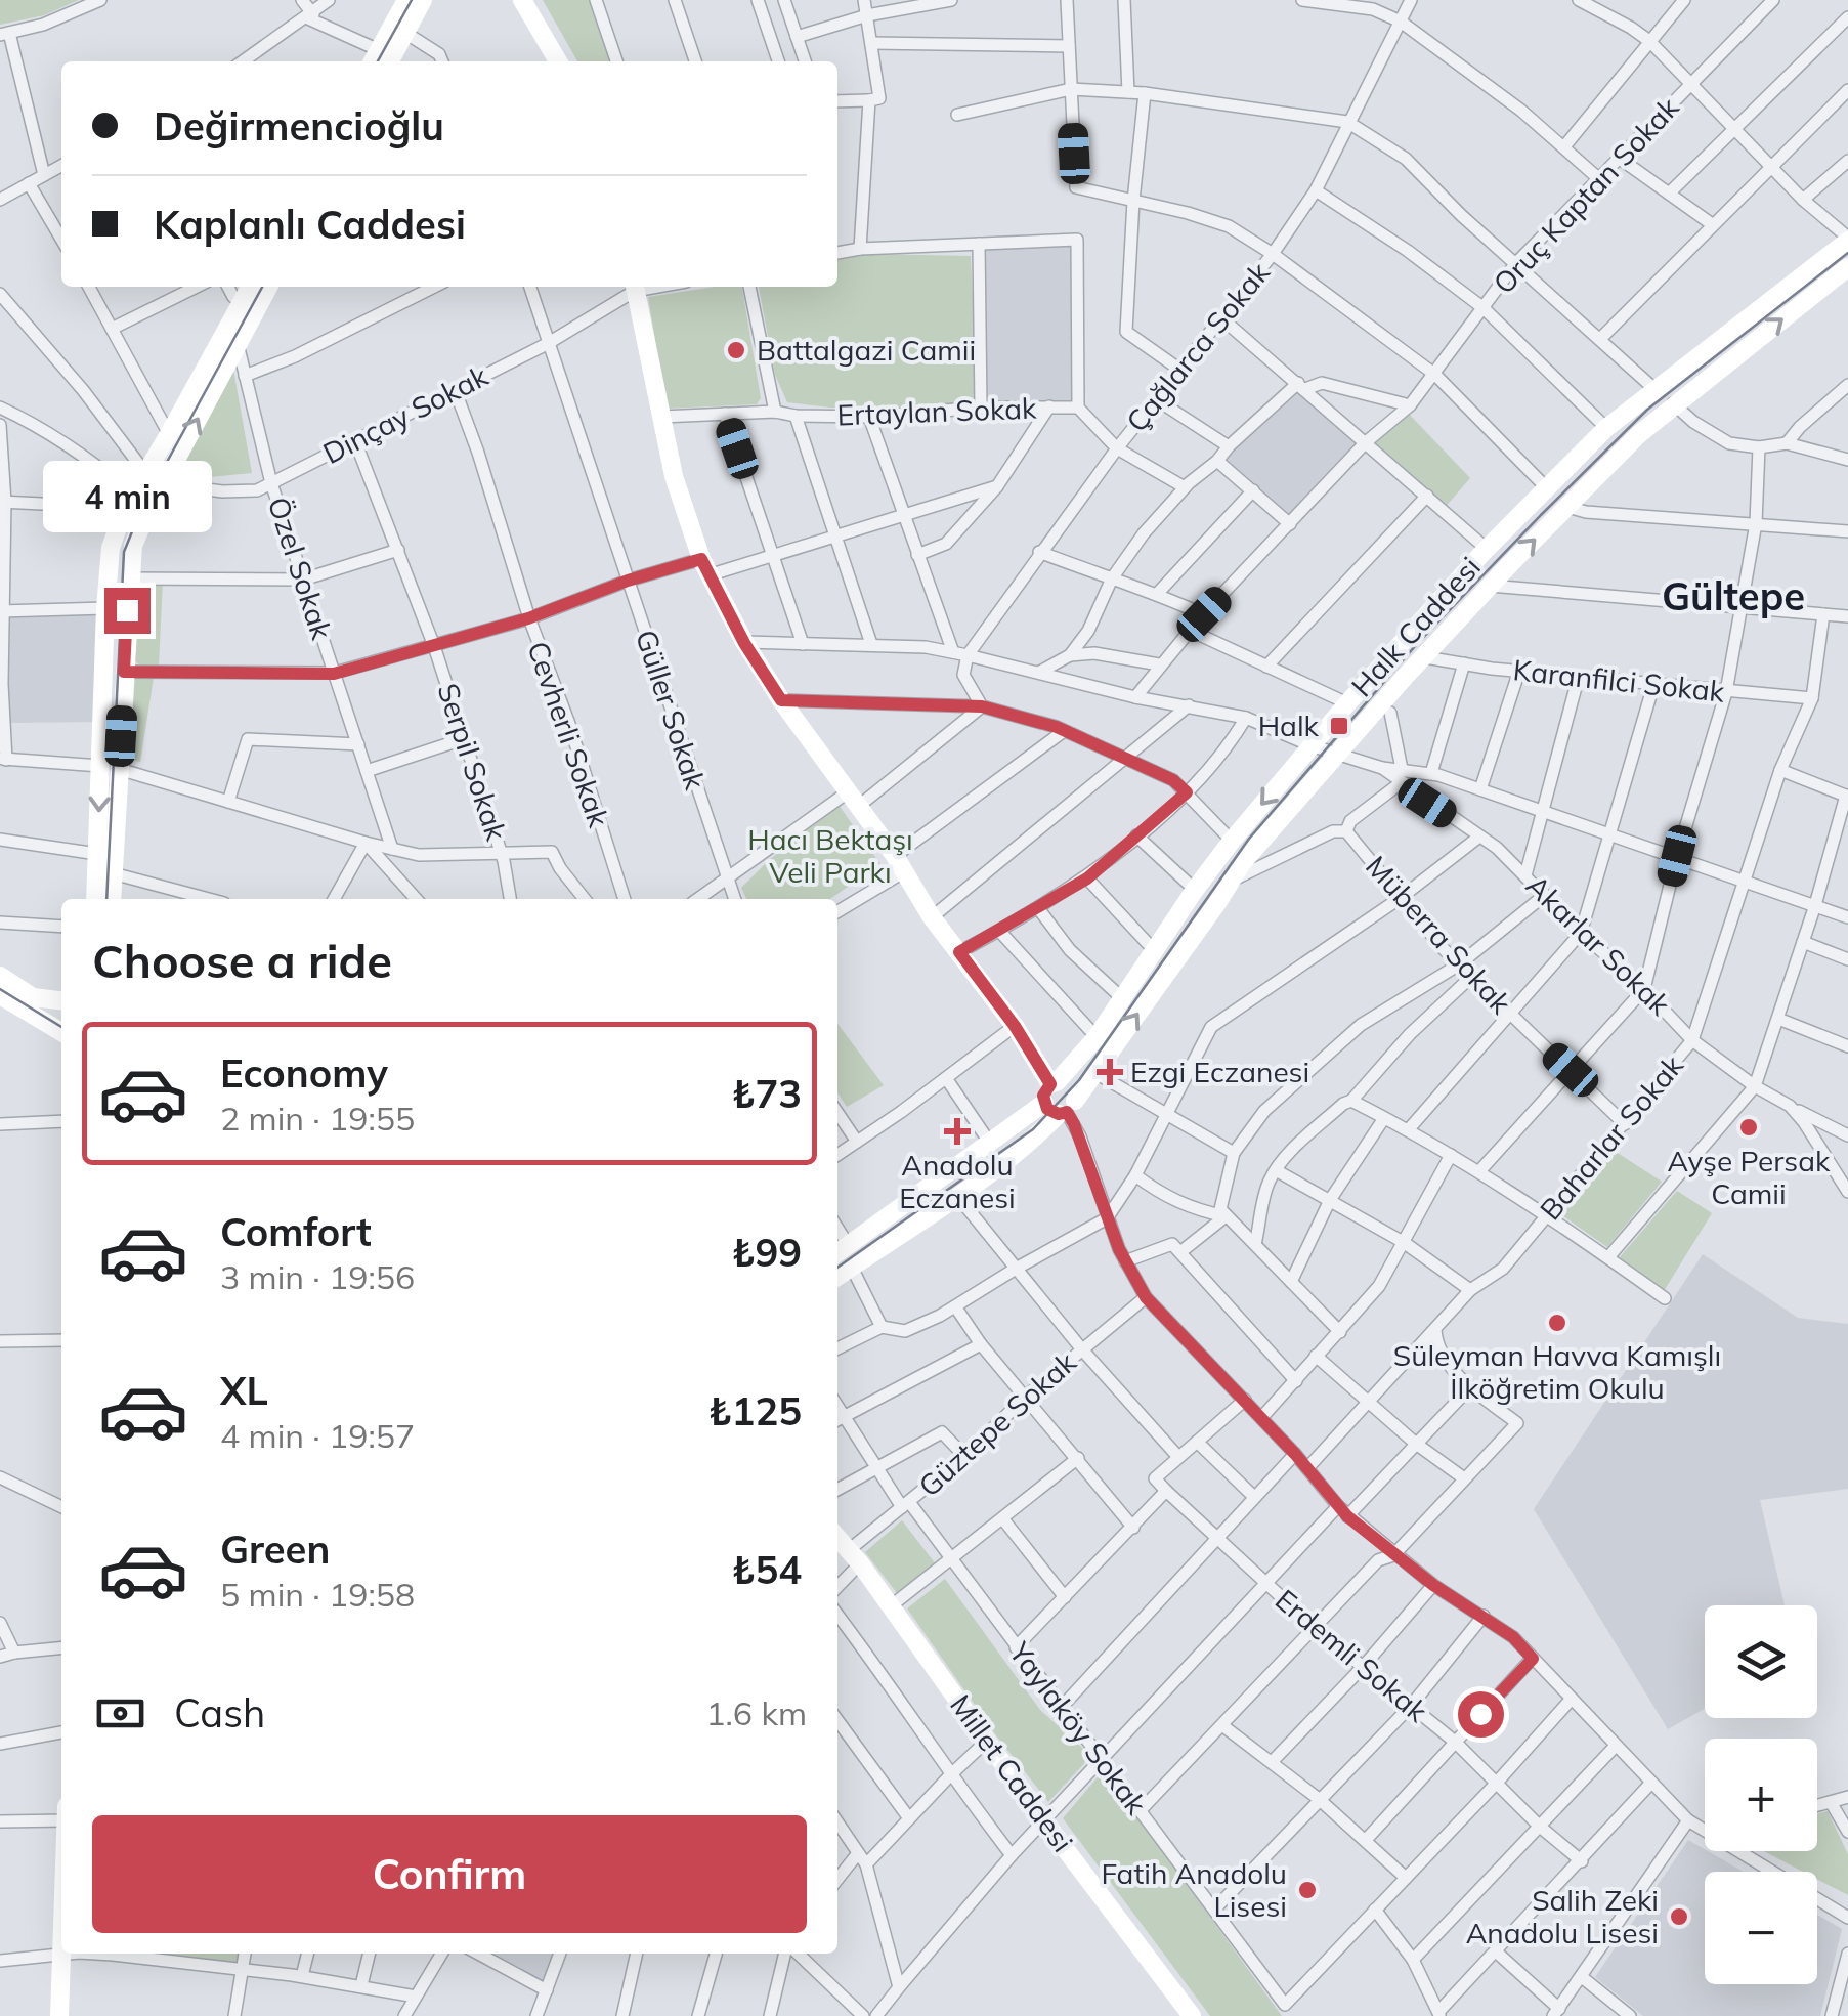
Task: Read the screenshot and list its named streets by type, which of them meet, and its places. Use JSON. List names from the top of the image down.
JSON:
{
  "streets": {
    "main road": ["Halk Caddesi", "Millet Caddesi"],
    "street": [
      "Oruç Kaptan Sokak",
      "Çağlarca Sokak",
      "Ertaylan Sokak",
      "Dinçay Sokak",
      "Özel Sokak",
      "Karanfilci Sokak",
      "Güller Sokak",
      "Cevherli Sokak",
      "Serpil Sokak",
      "Müberra Sokak",
      "Akarlar Sokak",
      "Baharlar Sokak",
      "Güztepe Sokak",
      "Erdemli Sokak",
      "Yaylaköy Sokak"
    ]
  },
  "crossings": [
    ["Çağlarca Sokak", "Ertaylan Sokak"],
    ["Dinçay Sokak", "Özel Sokak"],
    ["Dinçay Sokak", "Güller Sokak"],
    ["Dinçay Sokak", "Cevherli Sokak"],
    ["Dinçay Sokak", "Serpil Sokak"],
    ["Halk Caddesi", "Karanfilci Sokak"],
    ["Halk Caddesi", "Müberra Sokak"],
    ["Karanfilci Sokak", "Baharlar Sokak"],
    ["Müberra Sokak", "Baharlar Sokak"],
    ["Akarlar Sokak", "Baharlar Sokak"],
    ["Güztepe Sokak", "Yaylaköy Sokak"],
    ["Güztepe Sokak", "Millet Caddesi"]
  ],
  "districts": ["Gültepe"],
  "parks": ["Hacı Bektaşı Veli Parkı"],
  "places": {
    "other": [
      "Battalgazi Camii",
      "Ayşe Persak Camii",
      "Süleyman Havva Kamışlı İlköğretim Okulu",
      "Fatih Anadolu Lisesi",
      "Salih Zeki Anadolu Lisesi"
    ],
    "transit": ["Halk"],
    "health": ["Ezgi Eczanesi", "Anadolu Eczanesi"]
  },
  "page": {
    "banner": ["Değirmencioğlu", "Kaplanlı Caddesi"],
    "bubble": "4 min",
    "heading": "Choose a ride",
    "list": [
      {
        "name": "Economy",
        "note": "2 min · 19:55",
        "value": "₺73"
      },
      {
        "name": "Comfort",
        "note": "3 min · 19:56",
        "value": "₺99"
      },
      {
        "name": "XL",
        "note": "4 min · 19:57",
        "value": "₺125"
      },
      {
        "name": "Green",
        "note": "5 min · 19:58",
        "value": "₺54"
      }
    ],
    "map_buttons": ["+", "−"],
    "pay": ["Cash", "1.6 km"],
    "buttons": "Confirm"
  }
}
